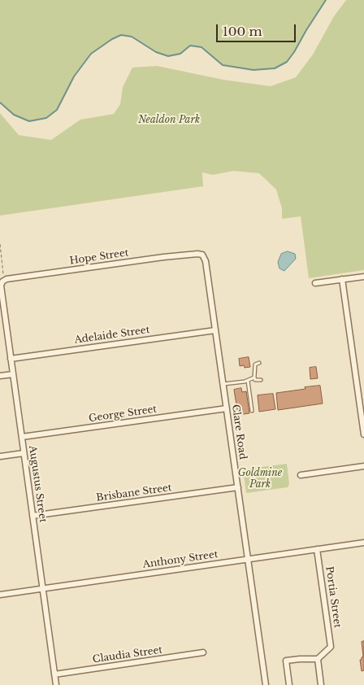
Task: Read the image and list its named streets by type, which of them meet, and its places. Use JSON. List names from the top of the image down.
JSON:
{
  "streets": {
    "street": [
      "Hope Street",
      "Adelaide Street",
      "George Street",
      "Clare Road",
      "Augustus Street",
      "Brisbane Street",
      "Anthony Street",
      "Portia Street",
      "Claudia Street"
    ]
  },
  "crossings": [
    ["Hope Street", "Clare Road"],
    ["Hope Street", "Augustus Street"],
    ["Adelaide Street", "Clare Road"],
    ["Adelaide Street", "Augustus Street"],
    ["George Street", "Clare Road"],
    ["George Street", "Augustus Street"],
    ["Clare Road", "Brisbane Street"],
    ["Clare Road", "Anthony Street"],
    ["Augustus Street", "Brisbane Street"],
    ["Augustus Street", "Anthony Street"],
    ["Augustus Street", "Claudia Street"],
    ["Anthony Street", "Portia Street"]
  ],
  "parks": ["Nealdon Park", "Goldmine Park"],
  "scale_bar": "100 m"
}
